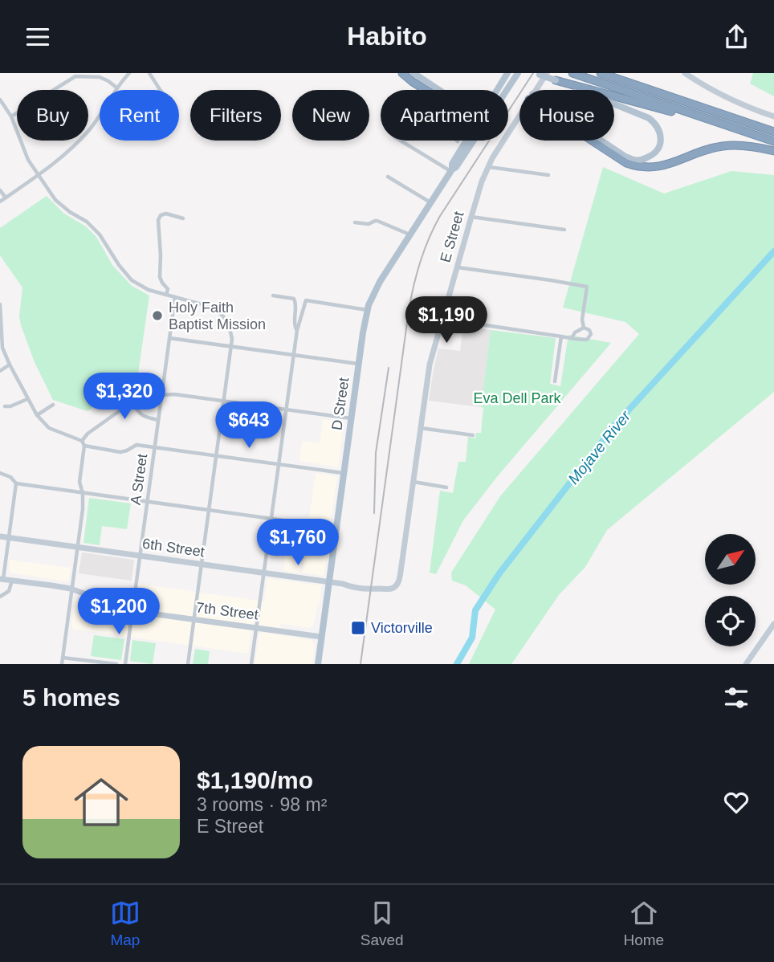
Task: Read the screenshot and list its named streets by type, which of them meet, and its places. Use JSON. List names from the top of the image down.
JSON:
{
  "streets": {
    "main road": ["D Street"],
    "street": [
      "E Street",
      "A Street",
      "6th Street",
      "7th Street"
    ]
  },
  "crossings": [
    ["E Street", "6th Street"],
    ["D Street", "6th Street"],
    ["D Street", "7th Street"],
    ["A Street", "6th Street"],
    ["A Street", "7th Street"]
  ],
  "water": ["Mojave River"],
  "parks": ["Eva Dell Park"],
  "places": {
    "other": ["Holy Faith Baptist Mission"],
    "transit": ["Victorville"]
  },
  "north": "top right",
  "page": {
    "header": "Habito",
    "chip": [
      "Buy",
      "Rent",
      "Filters",
      "New",
      "Apartment",
      "House"
    ],
    "price": [
      "$1,190",
      "$1,320",
      "$643",
      "$1,760",
      "$1,200"
    ],
    "heading": "5 homes",
    "list": [
      {
        "name": "$1,190/mo",
        "note": "3 rooms · 98 m² · E Street"
      }
    ],
    "tabs": ["Map", "Saved", "Home"]
  }
}
